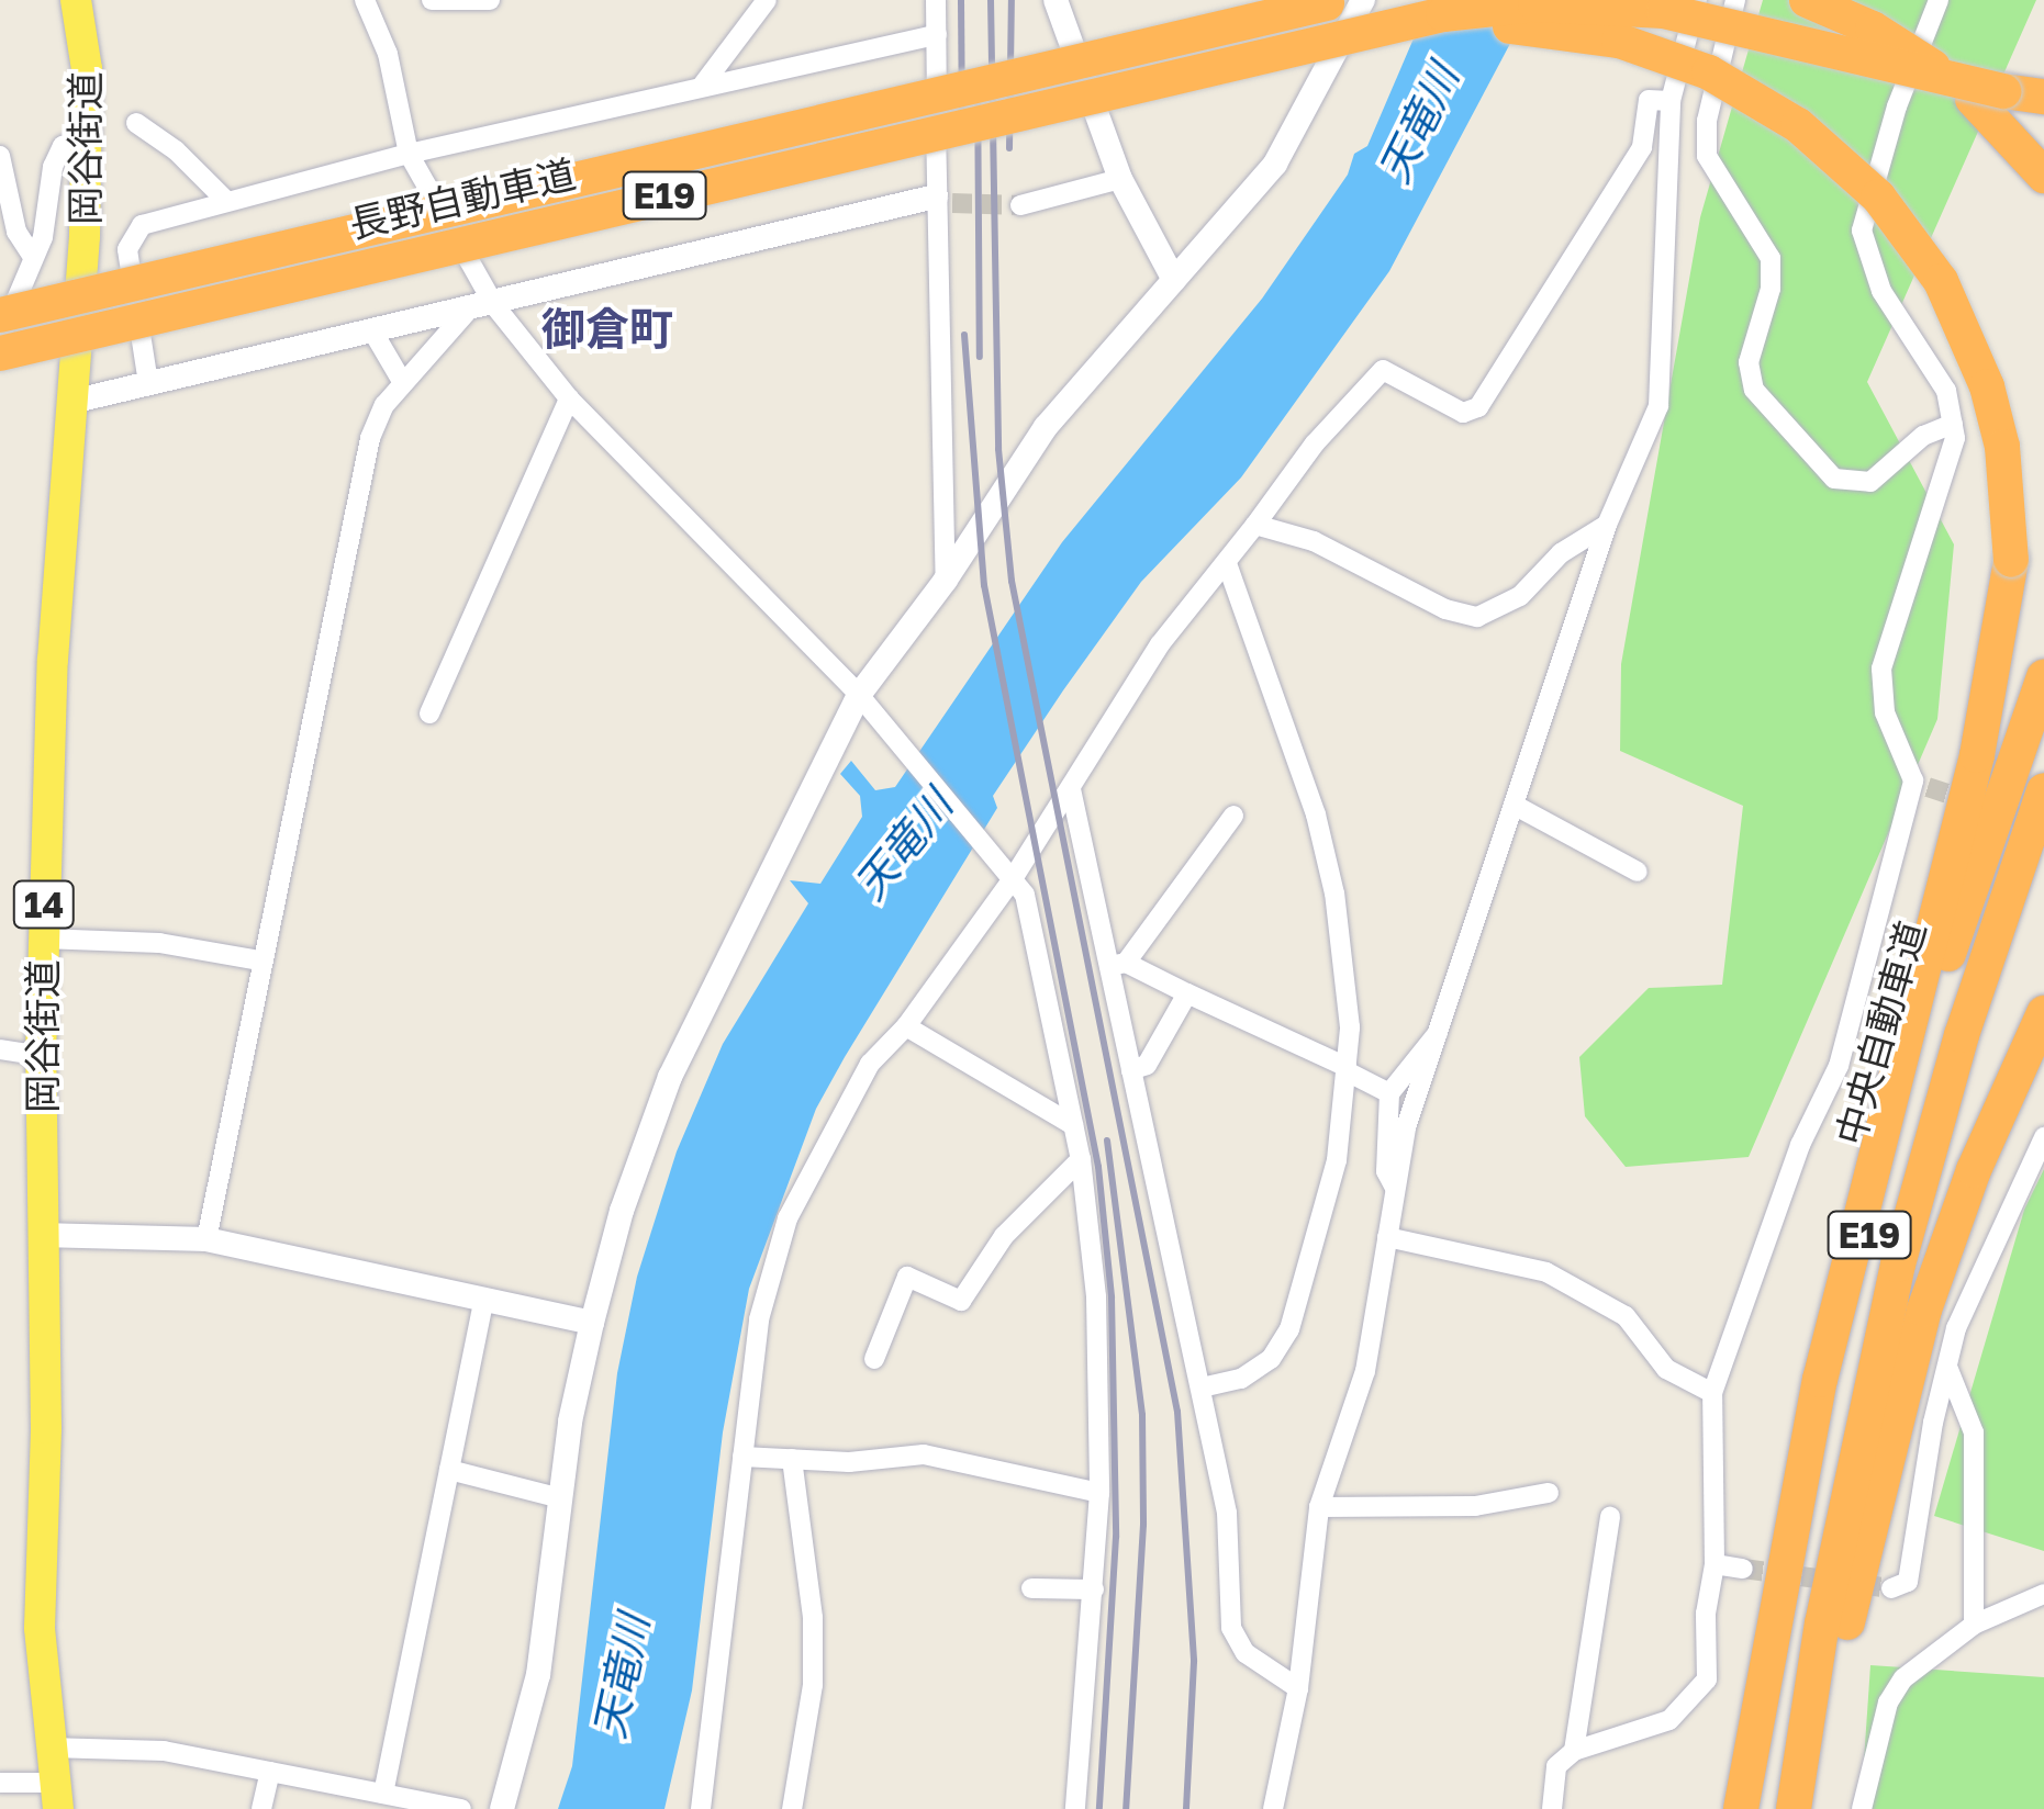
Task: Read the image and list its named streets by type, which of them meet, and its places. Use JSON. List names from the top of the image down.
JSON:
{
  "streets": {
    "highway": ["E19", "長野自動車道", "中央自動車道"],
    "main road": ["岡谷街道", "14"]
  },
  "districts": ["御倉町"],
  "water": ["天竜川"]
}
